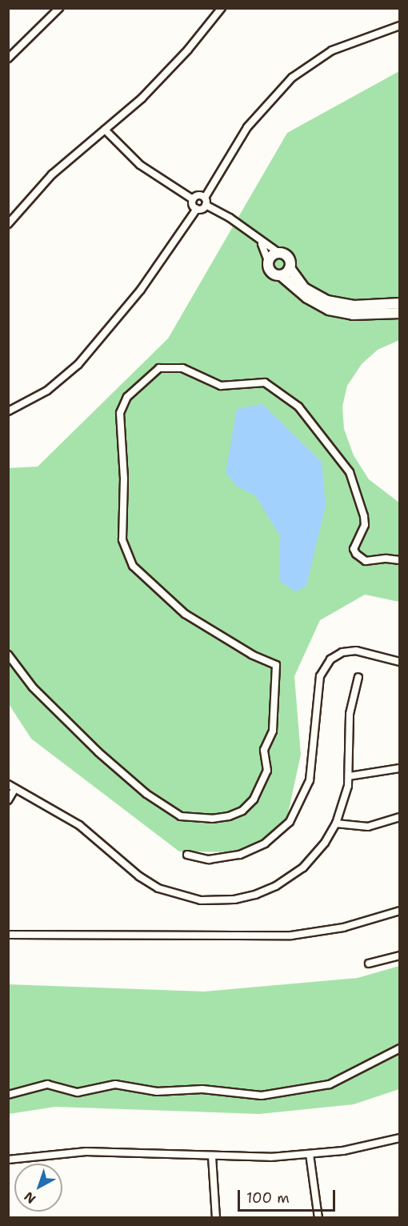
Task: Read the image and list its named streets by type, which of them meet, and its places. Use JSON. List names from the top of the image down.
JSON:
{
  "scale_bar": "100 m",
  "north": "bottom left"
}
